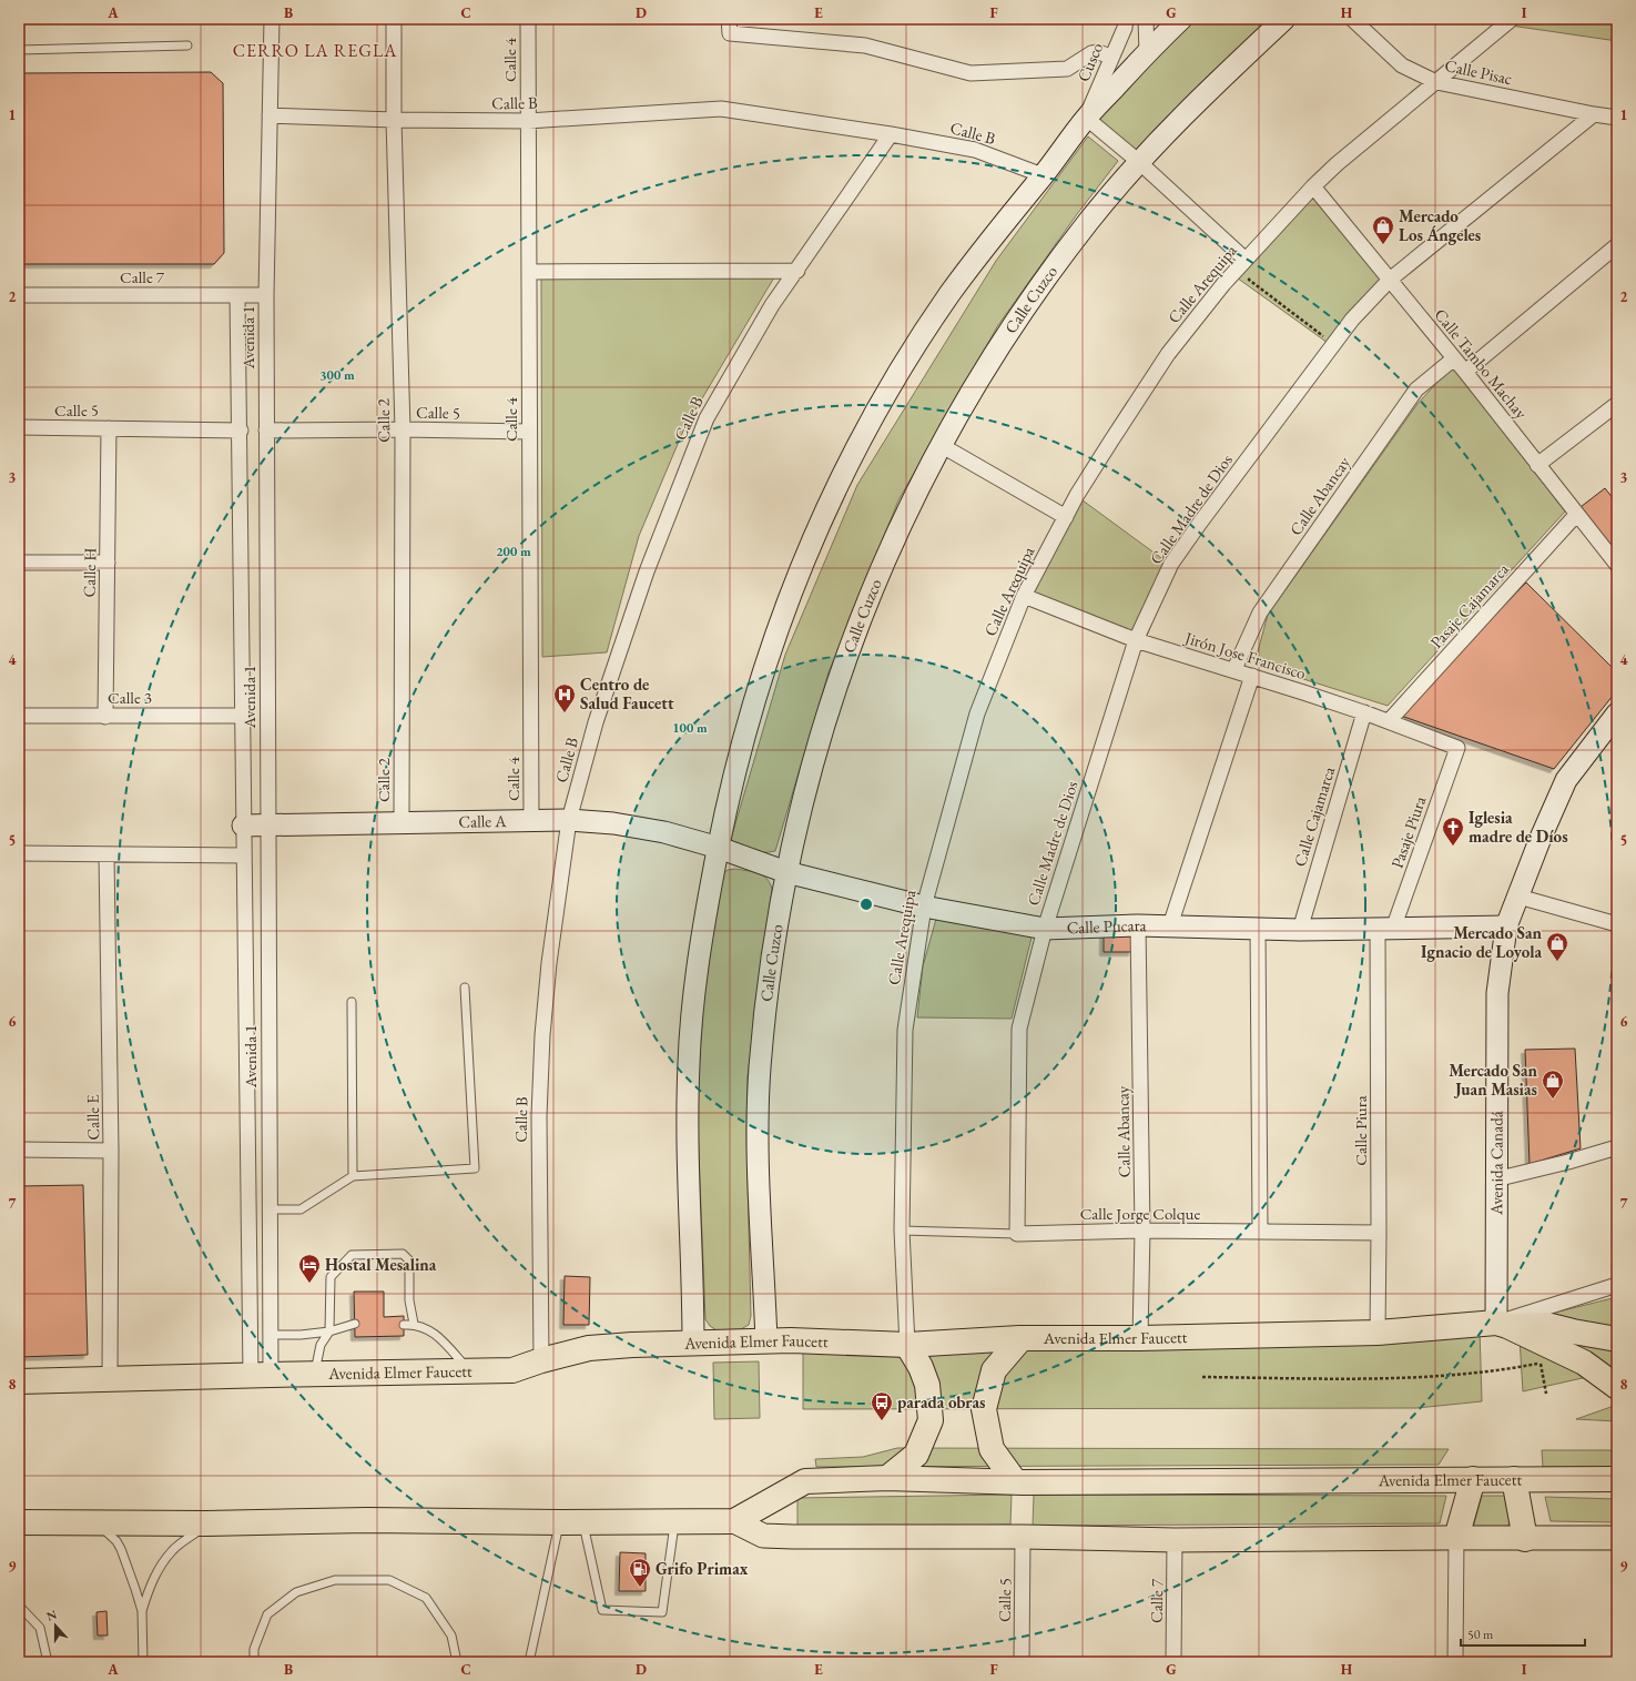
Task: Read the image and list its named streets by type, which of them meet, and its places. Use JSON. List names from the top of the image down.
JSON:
{
  "streets": {
    "highway": ["Avenida Elmer Faucett"],
    "street": [
      "Calle 4",
      "Cusco",
      "Calle Pisac",
      "Calle B",
      "Calle 7",
      "Calle Arequipa",
      "Calle Cuzco",
      "Avenida 1",
      "Calle Tambo Machay",
      "Calle 5",
      "Calle 2",
      "Calle Abancay",
      "Calle Madre de Dios",
      "Calle H",
      "Pasaje Cajamarca",
      "Jirón Jose Francisco",
      "Calle 3",
      "Calle Cajamarca",
      "Calle A",
      "Pasaje Piura",
      "Calle Pucara",
      "Calle E",
      "Calle Piura",
      "Avenida Canadá",
      "Calle Jorge Colque"
    ]
  },
  "crossings": [
    ["Calle 4", "Calle B"],
    ["Calle 4", "Calle 5"],
    ["Calle 4", "Calle A"],
    ["Calle Pisac", "Calle Arequipa"],
    ["Calle Pisac", "Calle Madre de Dios"],
    ["Calle B", "Avenida 1"],
    ["Calle B", "Calle 2"],
    ["Calle B", "Calle A"],
    ["Calle B", "Avenida Elmer Faucett"],
    ["Calle 7", "Avenida 1"],
    ["Calle Arequipa", "Calle Tambo Machay"],
    ["Calle Arequipa", "Jirón Jose Francisco"],
    ["Calle Arequipa", "Calle Pucara"],
    ["Calle Arequipa", "Calle Jorge Colque"],
    ["Calle Arequipa", "Avenida Elmer Faucett"],
    ["Calle Cuzco", "Calle Pucara"],
    ["Calle Cuzco", "Avenida Elmer Faucett"],
    ["Avenida 1", "Calle 5"],
    ["Avenida 1", "Calle 3"],
    ["Avenida 1", "Calle A"],
    ["Avenida 1", "Avenida Elmer Faucett"],
    ["Calle Tambo Machay", "Calle Abancay"],
    ["Calle Tambo Machay", "Calle Madre de Dios"],
    ["Calle Tambo Machay", "Pasaje Cajamarca"],
    ["Calle 5", "Calle 2"],
    ["Calle 5", "Calle H"],
    ["Calle 2", "Calle A"],
    ["Calle Abancay", "Jirón Jose Francisco"],
    ["Calle Abancay", "Calle Pucara"],
    ["Calle Abancay", "Calle Jorge Colque"],
    ["Calle Abancay", "Avenida Elmer Faucett"],
    ["Calle Madre de Dios", "Jirón Jose Francisco"],
    ["Calle Madre de Dios", "Calle Pucara"],
    ["Calle Madre de Dios", "Calle Jorge Colque"],
    ["Calle H", "Calle 3"],
    ["Pasaje Cajamarca", "Jirón Jose Francisco"],
    ["Jirón Jose Francisco", "Calle Cajamarca"],
    ["Jirón Jose Francisco", "Pasaje Piura"],
    ["Calle Cajamarca", "Calle Pucara"],
    ["Calle A", "Calle Pucara"],
    ["Pasaje Piura", "Calle Pucara"],
    ["Pasaje Piura", "Calle Piura"],
    ["Calle Pucara", "Calle Piura"],
    ["Calle Pucara", "Avenida Canadá"],
    ["Calle E", "Avenida Elmer Faucett"],
    ["Calle Piura", "Calle Jorge Colque"],
    ["Calle Piura", "Avenida Elmer Faucett"],
    ["Avenida Canadá", "Avenida Elmer Faucett"]
  ],
  "districts": ["CERRO LA REGLA"],
  "places": {
    "shop": ["Mercado Los Ángeles", "Mercado San Ignacio de Loyola", "Mercado San Juan Masias"],
    "hospital": ["Centro de Salud Faucett"],
    "church": ["Iglesia madre de Díos"],
    "hotel": ["Hostal Mesalina"],
    "bus stop": ["parada obras"],
    "fuel station": ["Grifo Primax"]
  },
  "scale_bar": "50 m",
  "north": "top",
  "grid": {
    "columns": [
      "A",
      "B",
      "C",
      "D",
      "E",
      "F",
      "G",
      "H",
      "I"
    ],
    "rows": [
      "1",
      "2",
      "3",
      "4",
      "5",
      "6",
      "7",
      "8",
      "9"
    ]
  },
  "rings": ["300 m", "200 m", "100 m"]
}
